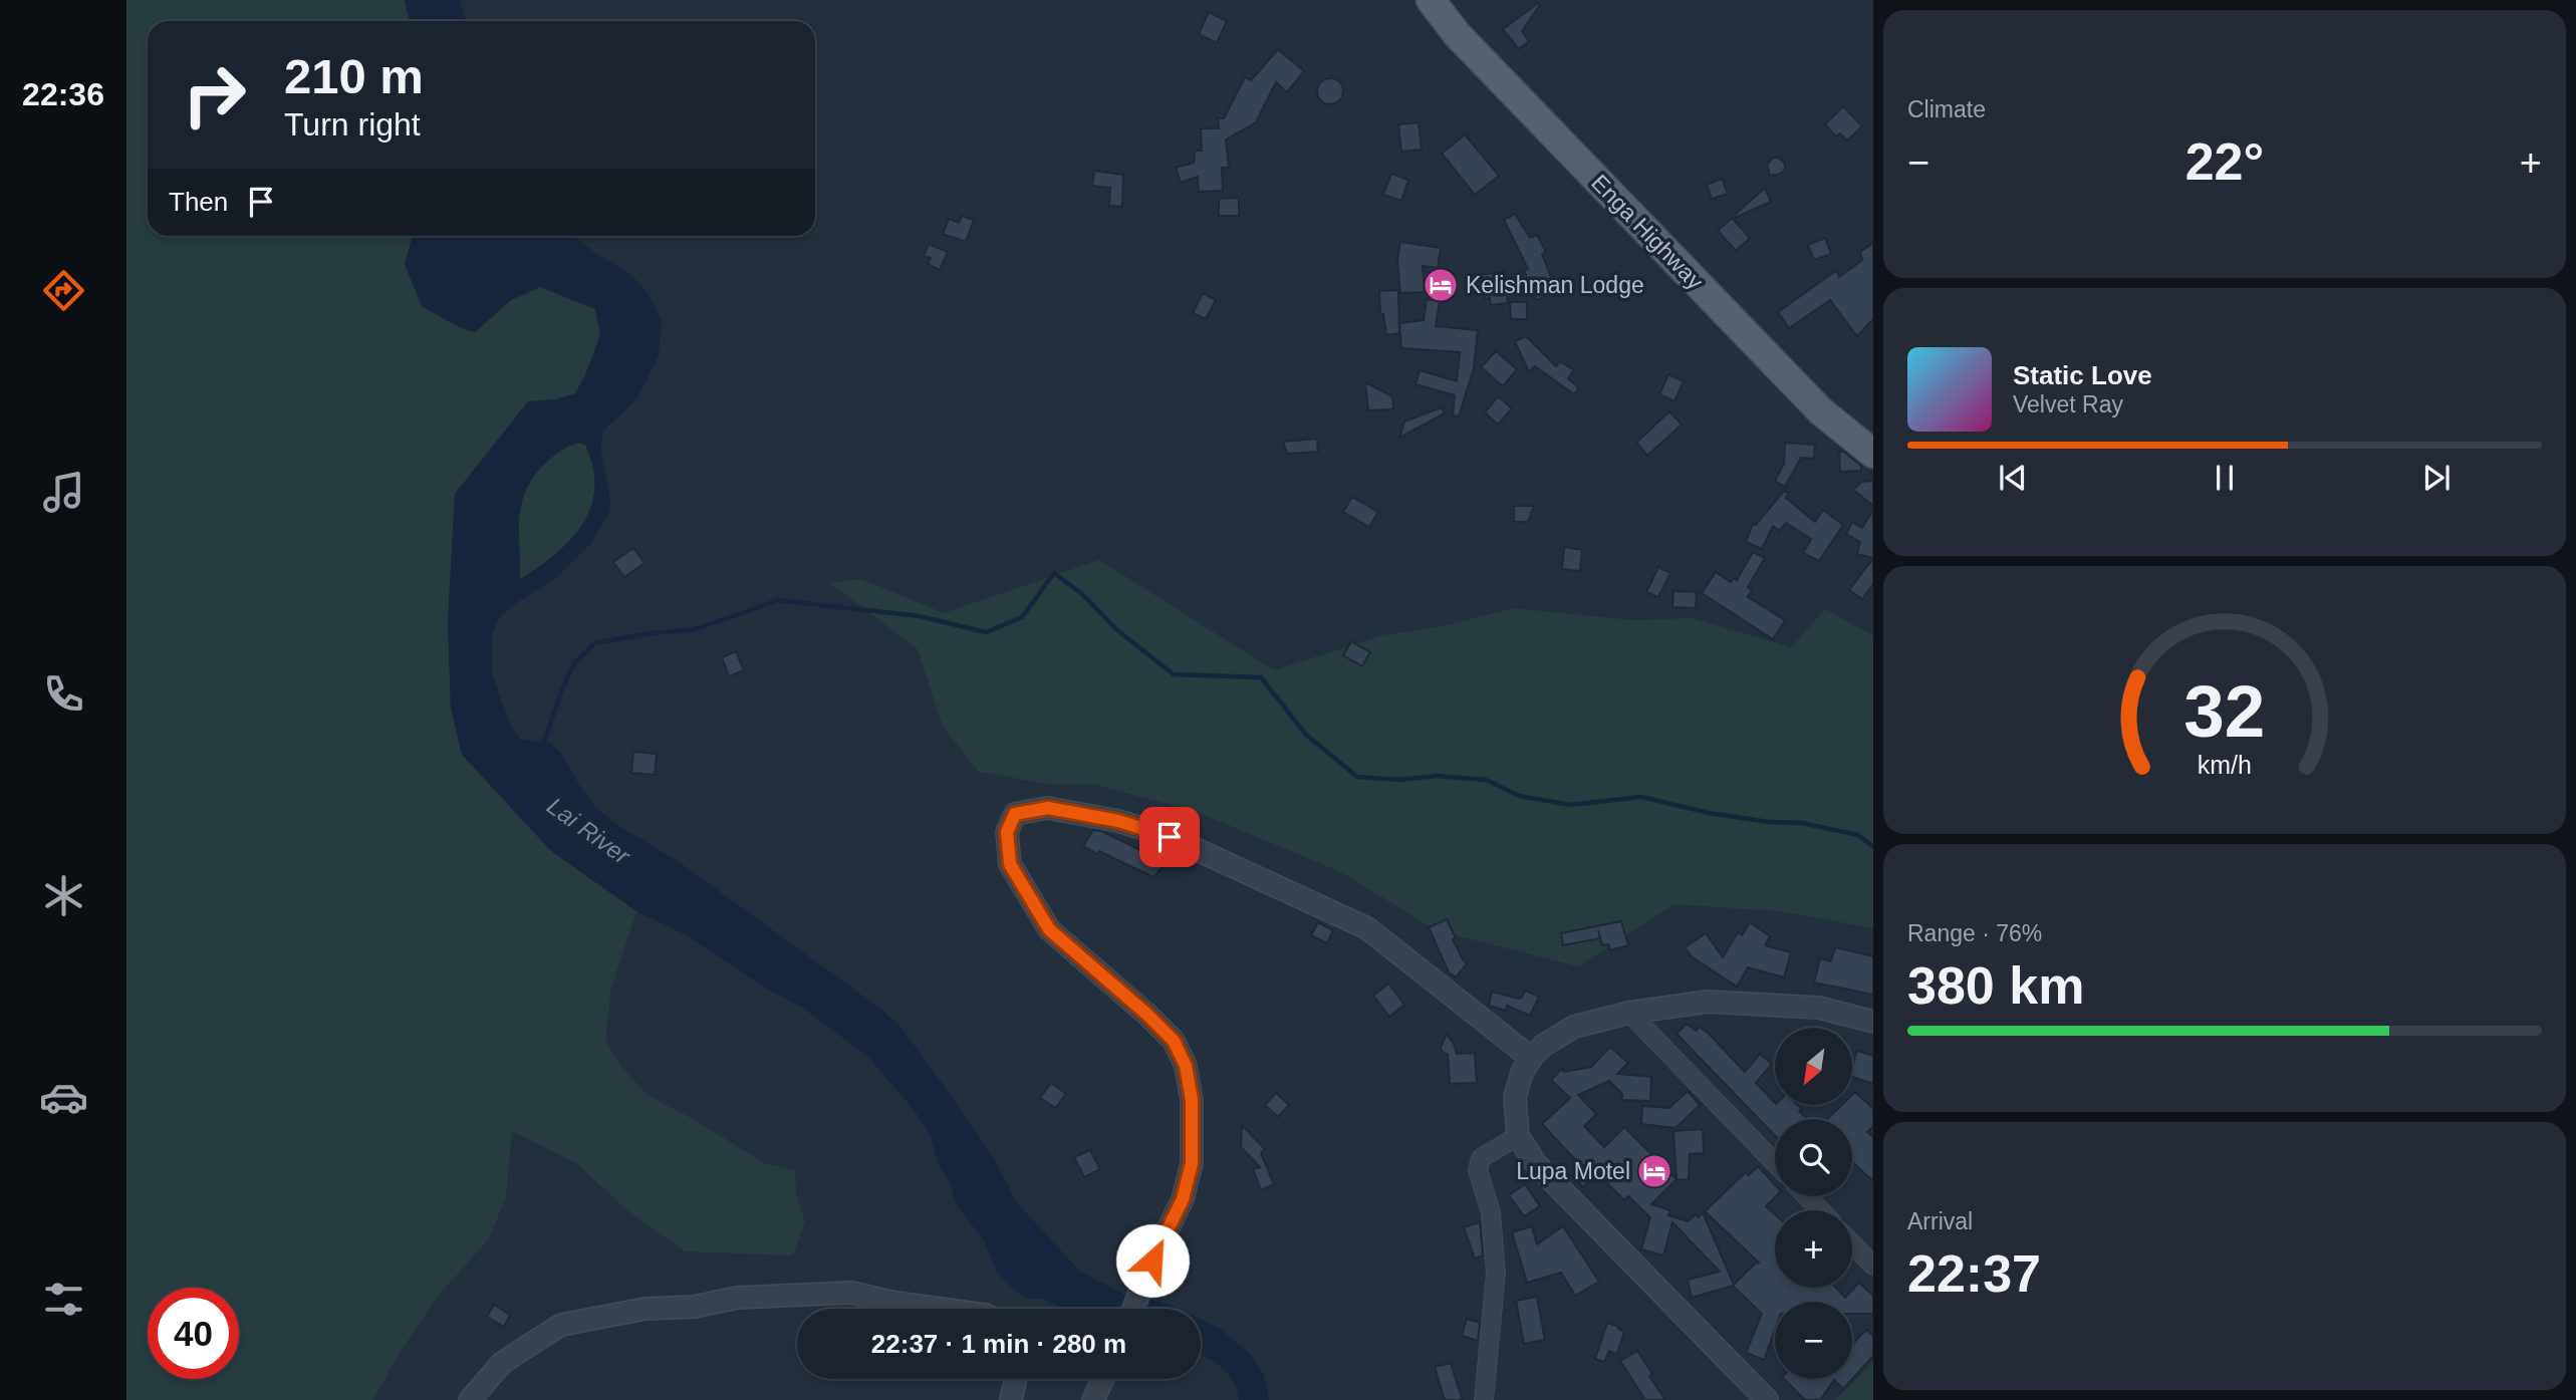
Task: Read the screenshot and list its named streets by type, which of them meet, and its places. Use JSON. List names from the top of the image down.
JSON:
{
  "streets": {
    "main road": ["Enga Highway"]
  },
  "water": ["Lai River"],
  "places": {
    "hotel": ["Kelishman Lodge", "Lupa Motel"]
  },
  "north": "bottom left",
  "page": {
    "tabs": "22:36",
    "tile": [
      "Climate",
      ["Range · 76%", "380 km"],
      ["Arrival", "22:37"]
    ],
    "turn": ["210 m", "Turn right"],
    "heat": ["−", "22°", "+"],
    "then": "Then",
    "song": ["Static Love", "Velvet Ray"],
    "map_buttons": ["+", "−"],
    "limit": "40",
    "trip": "22:37 · 1 min · 280 m",
    "gauge": ["32", "km/h"]
  }
}
